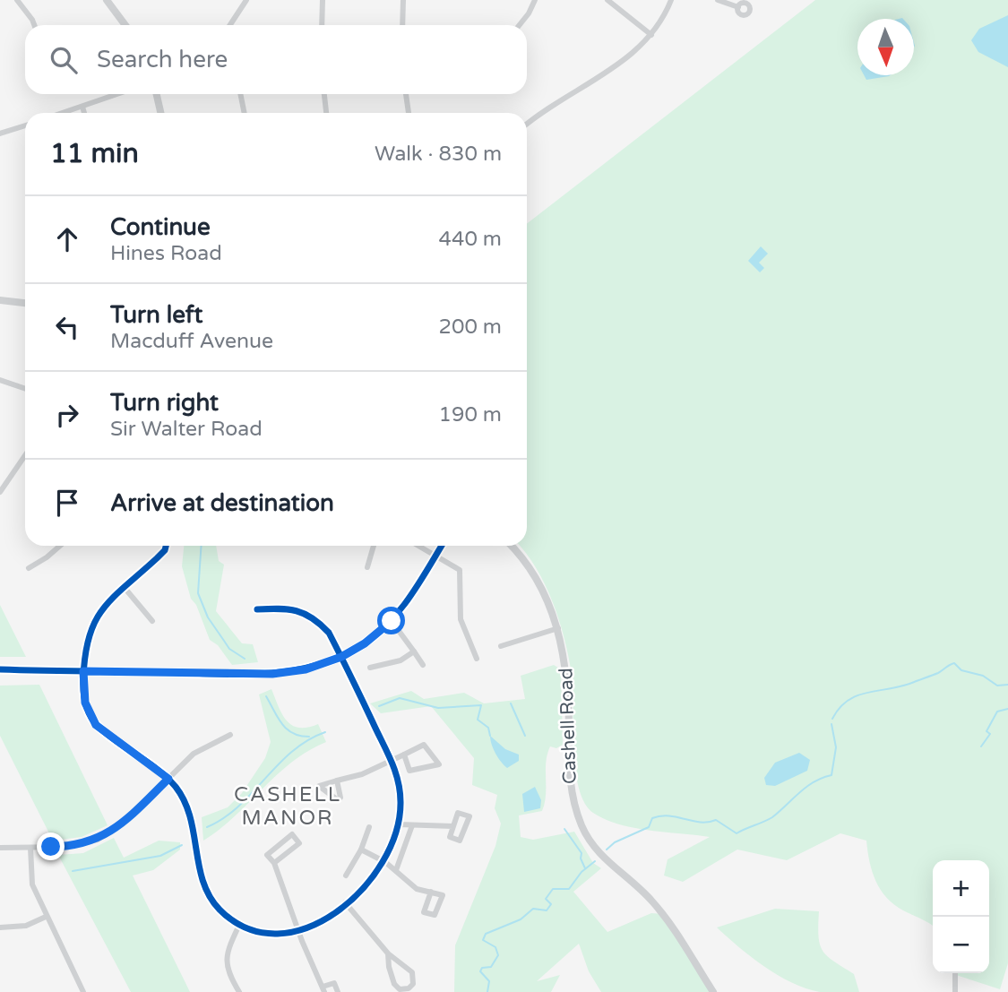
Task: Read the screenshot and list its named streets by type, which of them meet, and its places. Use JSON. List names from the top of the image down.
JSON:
{
  "streets": {
    "street": ["Cashell Road"]
  },
  "districts": ["CASHELL MANOR"],
  "north": "bottom",
  "page": {
    "search": "Search here",
    "heading": ["11 min", "Walk · 830 m"],
    "list": [
      ["Continue", "Hines Road", "440 m"],
      ["Turn left", "Macduff Avenue", "200 m"],
      ["Turn right", "Sir Walter Road", "190 m"],
      "Arrive at destination"
    ],
    "map_buttons": ["+", "−"]
  }
}
